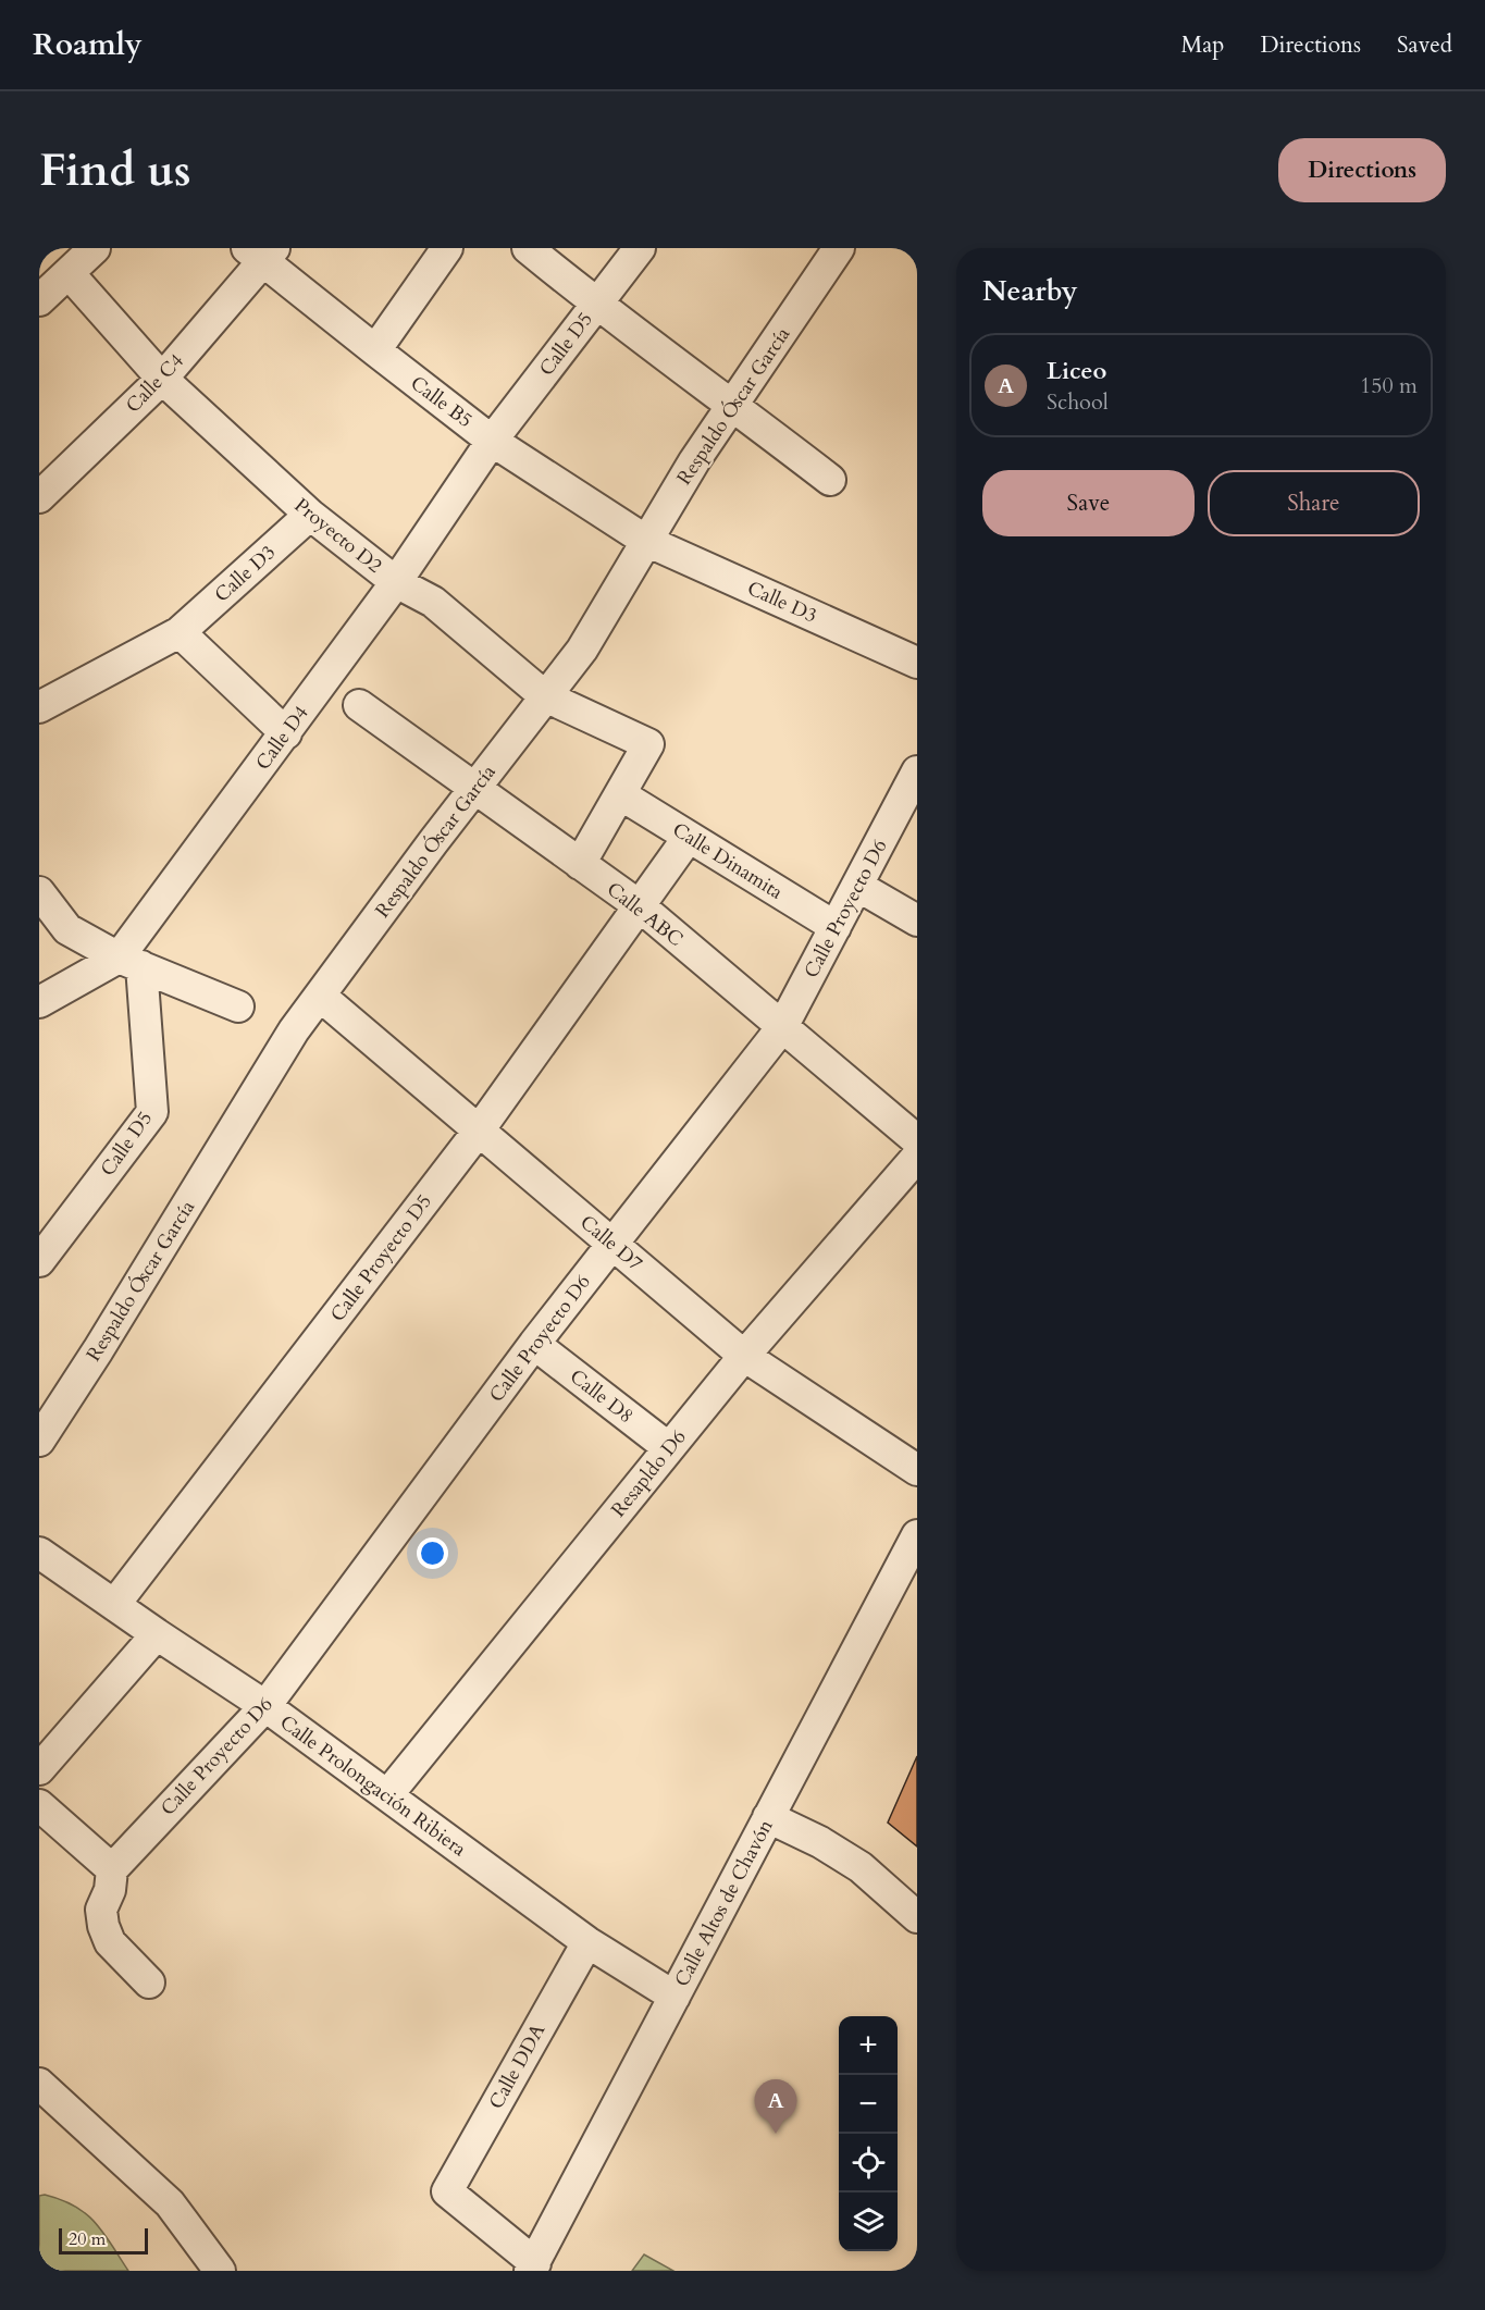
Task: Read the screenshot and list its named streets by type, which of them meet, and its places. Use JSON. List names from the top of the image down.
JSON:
{
  "streets": {
    "street": [
      "Calle D5",
      "Calle C4",
      "Calle B5",
      "Respaldo Óscar García",
      "Proyecto D2",
      "Calle D3",
      "Calle D4",
      "Calle Dinamita",
      "Calle Proyecto D6",
      "Calle ABC",
      "Calle D7",
      "Calle Proyecto D5",
      "Calle D8",
      "Resapldo D6",
      "Calle Prolongación Ribiera",
      "Calle Altos de Chavón",
      "Calle DDA"
    ]
  },
  "crossings": [
    ["Calle D5", "Calle B5"],
    ["Calle D5", "Calle D4"],
    ["Calle C4", "Calle B5"],
    ["Calle C4", "Proyecto D2"],
    ["Calle B5", "Respaldo Óscar García"],
    ["Calle B5", "Calle D3"],
    ["Calle B5", "Calle D4"],
    ["Respaldo Óscar García", "Proyecto D2"],
    ["Respaldo Óscar García", "Calle D3"],
    ["Respaldo Óscar García", "Calle ABC"],
    ["Respaldo Óscar García", "Calle D7"],
    ["Proyecto D2", "Calle D3"],
    ["Proyecto D2", "Calle D4"],
    ["Proyecto D2", "Calle Dinamita"],
    ["Calle Dinamita", "Calle Proyecto D6"],
    ["Calle Dinamita", "Calle Proyecto D5"],
    ["Calle Proyecto D6", "Calle ABC"],
    ["Calle Proyecto D6", "Calle D7"],
    ["Calle Proyecto D6", "Calle D8"],
    ["Calle Proyecto D6", "Calle Prolongación Ribiera"],
    ["Calle ABC", "Calle Proyecto D5"],
    ["Calle D7", "Calle Proyecto D5"],
    ["Calle D7", "Resapldo D6"],
    ["Calle Proyecto D5", "Calle Prolongación Ribiera"],
    ["Calle D8", "Resapldo D6"],
    ["Resapldo D6", "Calle Prolongación Ribiera"],
    ["Calle Prolongación Ribiera", "Calle Altos de Chavón"],
    ["Calle Prolongación Ribiera", "Calle DDA"],
    ["Calle Altos de Chavón", "Calle DDA"]
  ],
  "scale_bar": "20 m",
  "page": {
    "header": "Roamly",
    "nav": ["Map", "Directions", "Saved"],
    "buttons": [
      "Directions",
      ["Save", "Share"]
    ],
    "title": "Find us",
    "heading": "Nearby",
    "list": [
      {
        "mark": "A",
        "name": "Liceo",
        "note": "School",
        "value": "150 m"
      }
    ],
    "map_buttons": ["+", "−"],
    "pins": "A",
    "scale": "20 m"
  }
}
